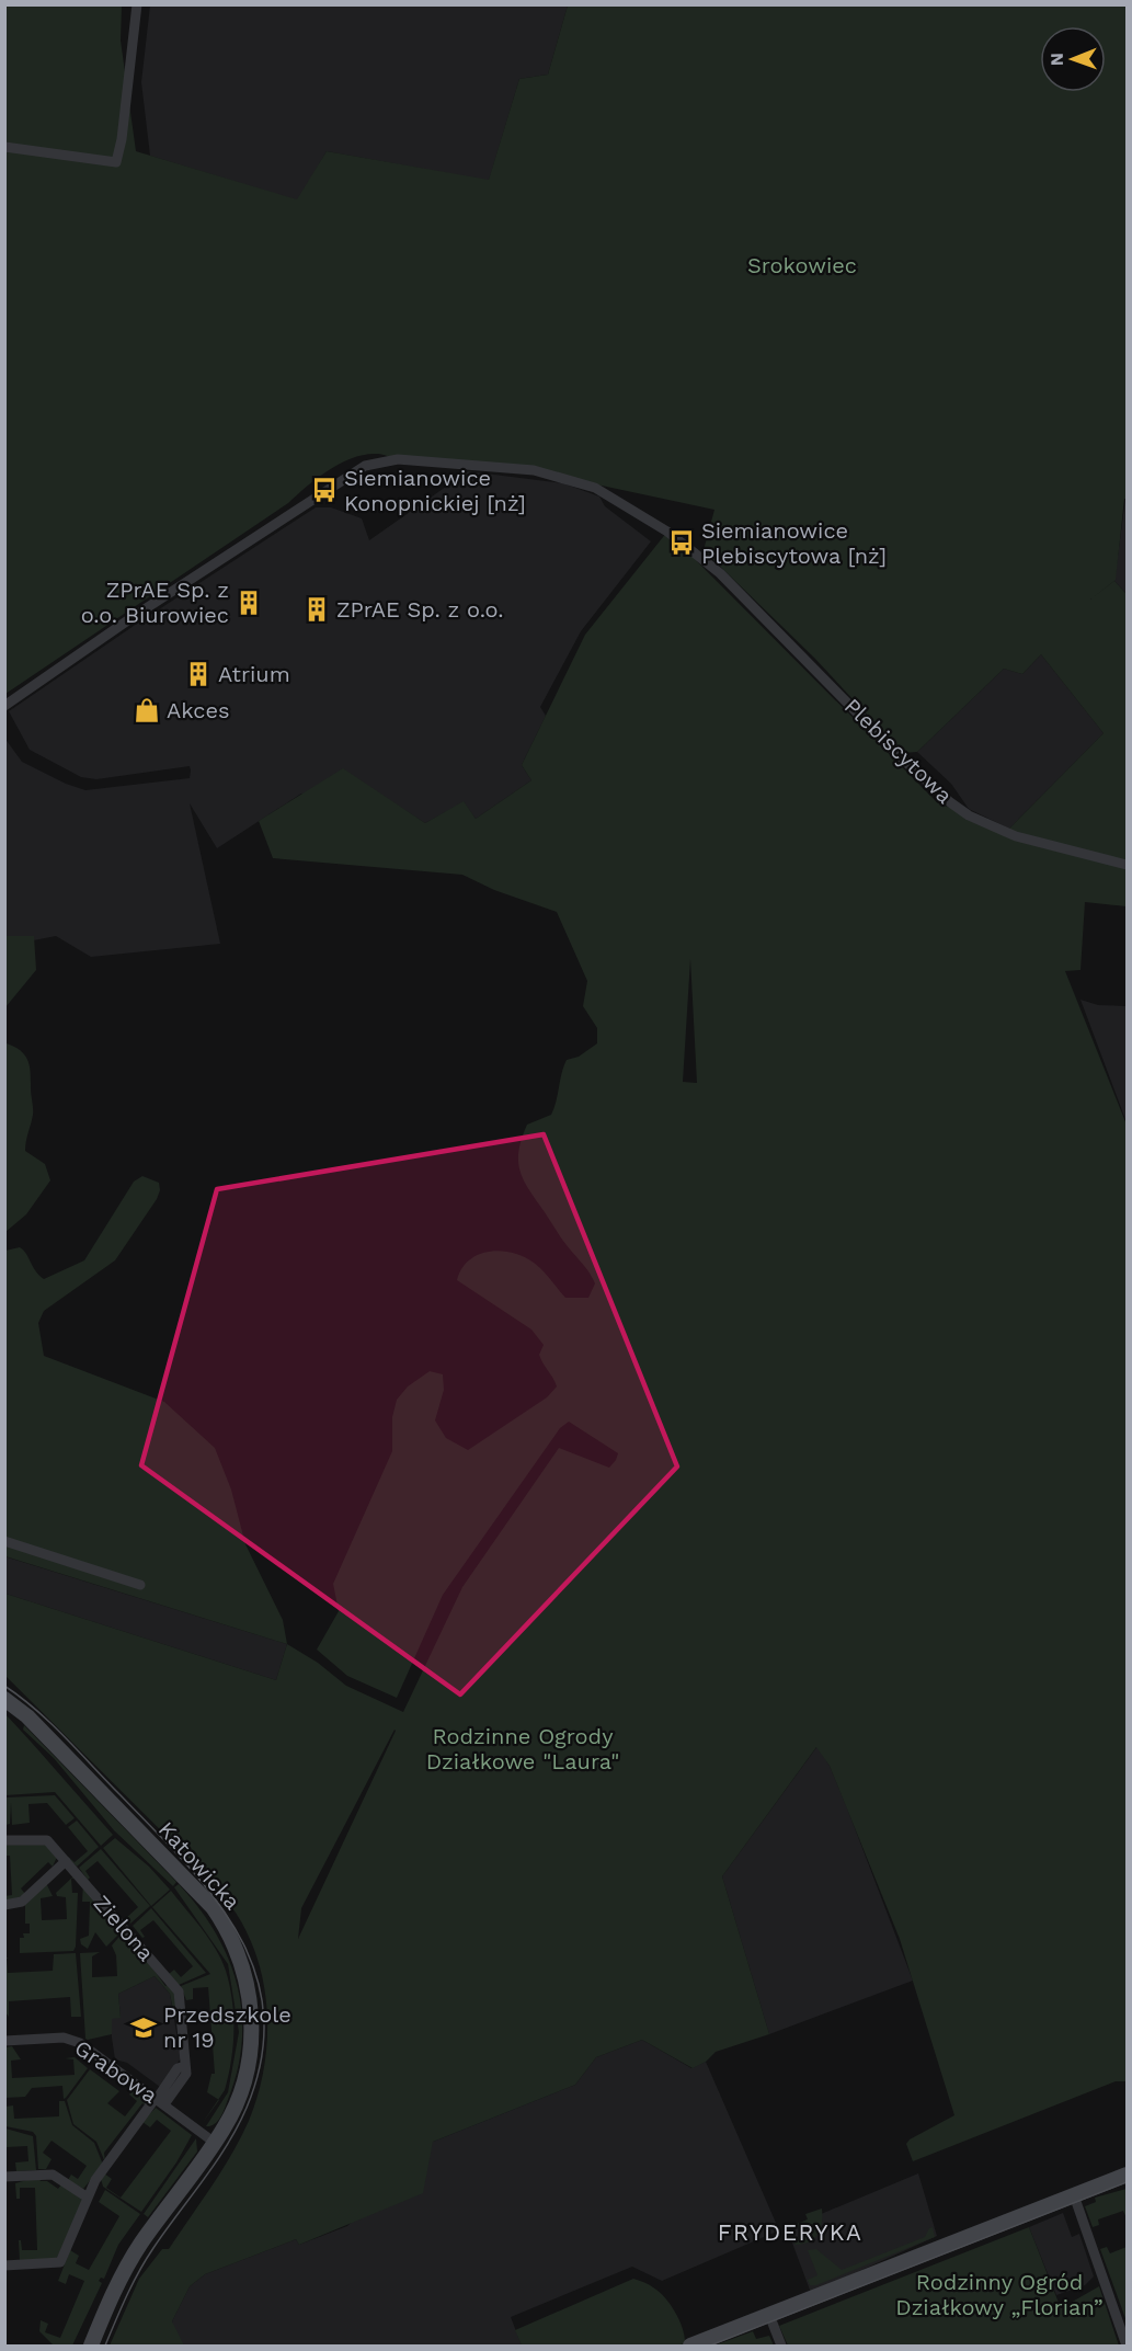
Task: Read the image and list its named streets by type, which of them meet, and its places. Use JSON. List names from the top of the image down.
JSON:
{
  "streets": {
    "main road": ["Katowicka"],
    "street": ["Plebiscytowa", "Zielona", "Grabowa"]
  },
  "crossings": [
    ["Katowicka", "Grabowa"],
    ["Zielona", "Grabowa"]
  ],
  "districts": ["FRYDERYKA"],
  "parks": ["Srokowiec", "Rodzinne Ogrody Działkowe \"Laura\"", "Rodzinny Ogród Działkowy „Florian”"],
  "places": {
    "bus stop": ["Siemianowice Konopnickiej [nż]", "Siemianowice Plebiscytowa [nż]"],
    "building": ["ZPrAE Sp. z o.o. Biurowiec", "ZPrAE Sp. z o.o.", "Atrium"],
    "shop": ["Akces"],
    "school or university": ["Przedszkole nr 19"]
  },
  "north": "left"
}
